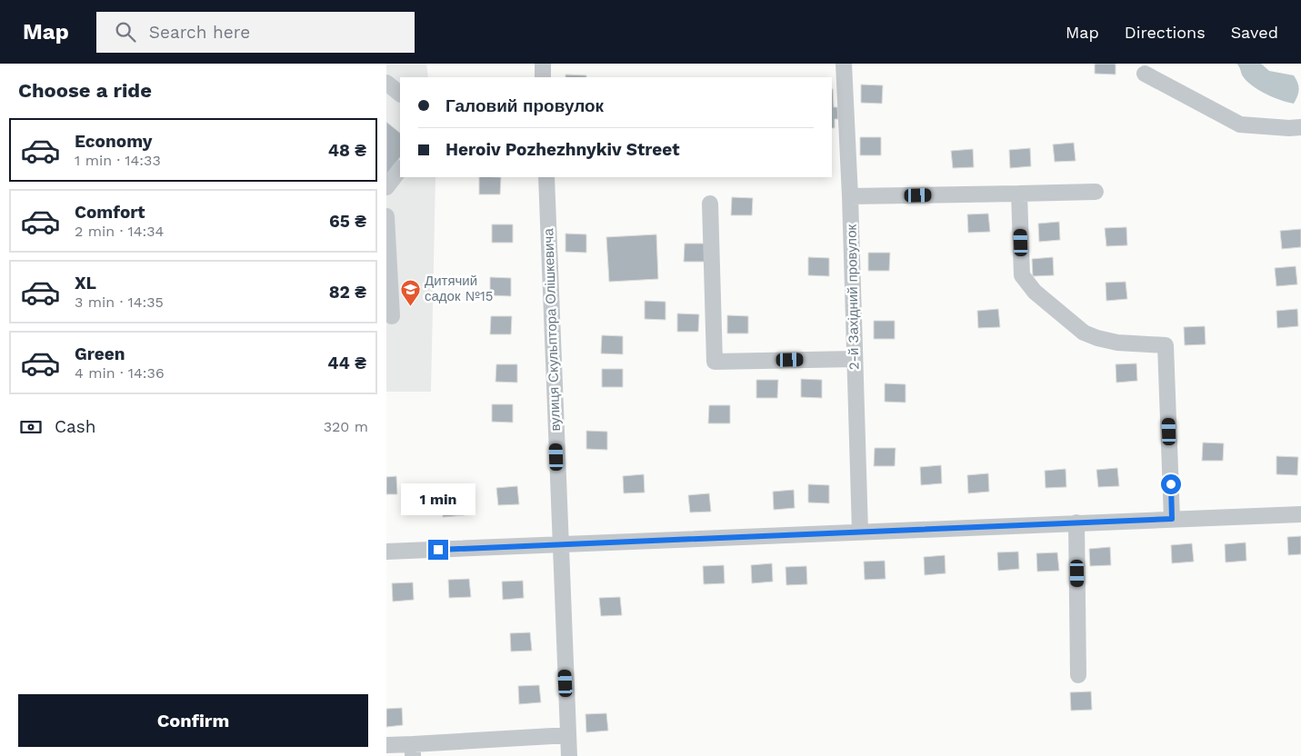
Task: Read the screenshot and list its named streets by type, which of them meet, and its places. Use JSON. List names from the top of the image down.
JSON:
{
  "streets": {
    "street": ["2-й Західний провулок", "вулиця Скульптора Олішкевича"]
  },
  "places": {
    "school or university": ["Дитячий садок №15"]
  },
  "page": {
    "header": "Map",
    "search": "Search here",
    "nav": ["Map", "Directions", "Saved"],
    "heading": "Choose a ride",
    "banner": ["Галовий провулок", "Heroiv Pozhezhnykiv Street"],
    "list": [
      {
        "name": "Economy",
        "note": "1 min · 14:33",
        "value": "48 ₴"
      },
      {
        "name": "Comfort",
        "note": "2 min · 14:34",
        "value": "65 ₴"
      },
      {
        "name": "XL",
        "note": "3 min · 14:35",
        "value": "82 ₴"
      },
      {
        "name": "Green",
        "note": "4 min · 14:36",
        "value": "44 ₴"
      }
    ],
    "pay": ["Cash", "320 m"],
    "bubble": "1 min",
    "buttons": "Confirm"
  }
}
